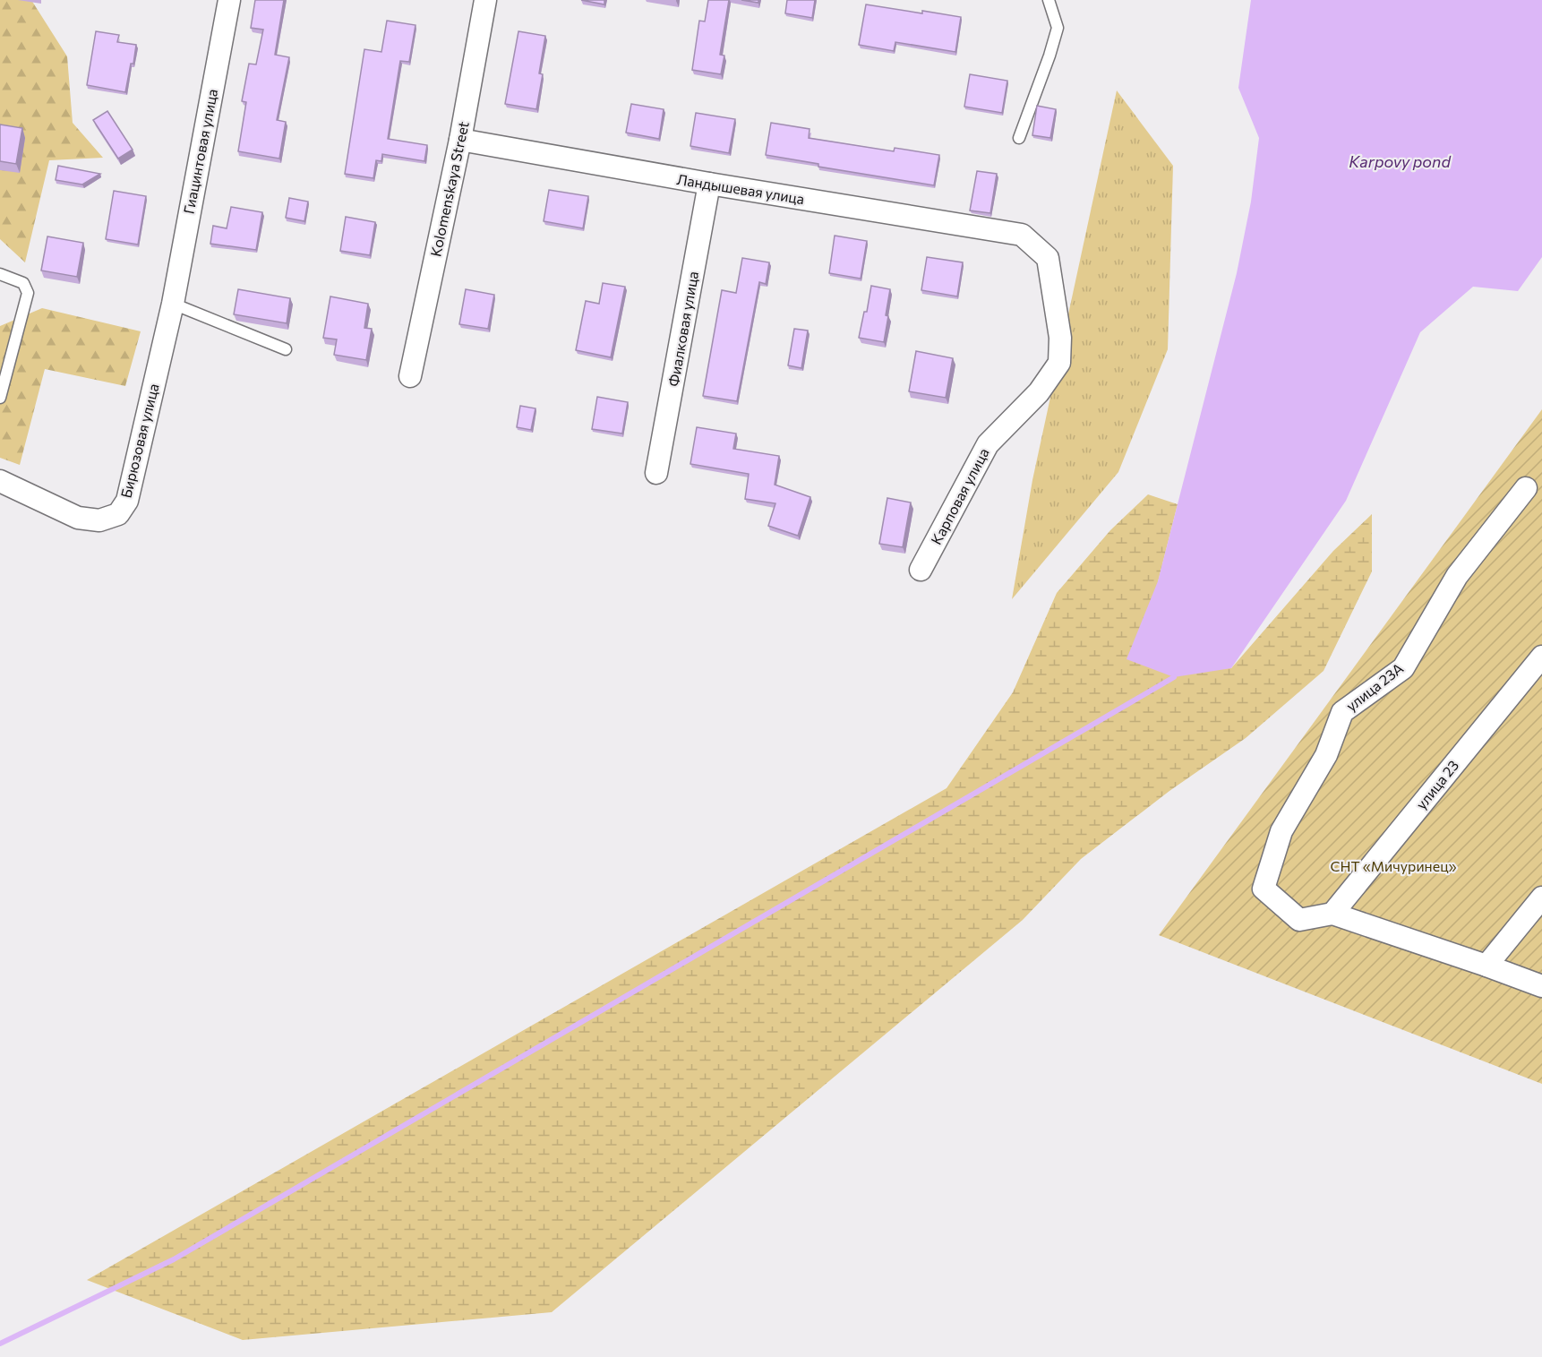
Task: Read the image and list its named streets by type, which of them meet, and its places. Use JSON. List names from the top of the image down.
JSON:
{
  "streets": {
    "street": [
      "Гиацинтовая улица",
      "Kolomenskaya Street",
      "Ландышевая улица",
      "Фиалковая улица",
      "Бирюзовая улица",
      "Карповая улица",
      "улица 23А",
      "улица 23"
    ]
  },
  "crossings": [
    ["Гиацинтовая улица", "Бирюзовая улица"],
    ["Kolomenskaya Street", "Ландышевая улица"],
    ["Ландышевая улица", "Фиалковая улица"],
    ["Ландышевая улица", "Карповая улица"],
    ["улица 23А", "улица 23"]
  ],
  "water": ["Karpovy pond"],
  "parks": ["СНТ «Мичуринец»"]
}
